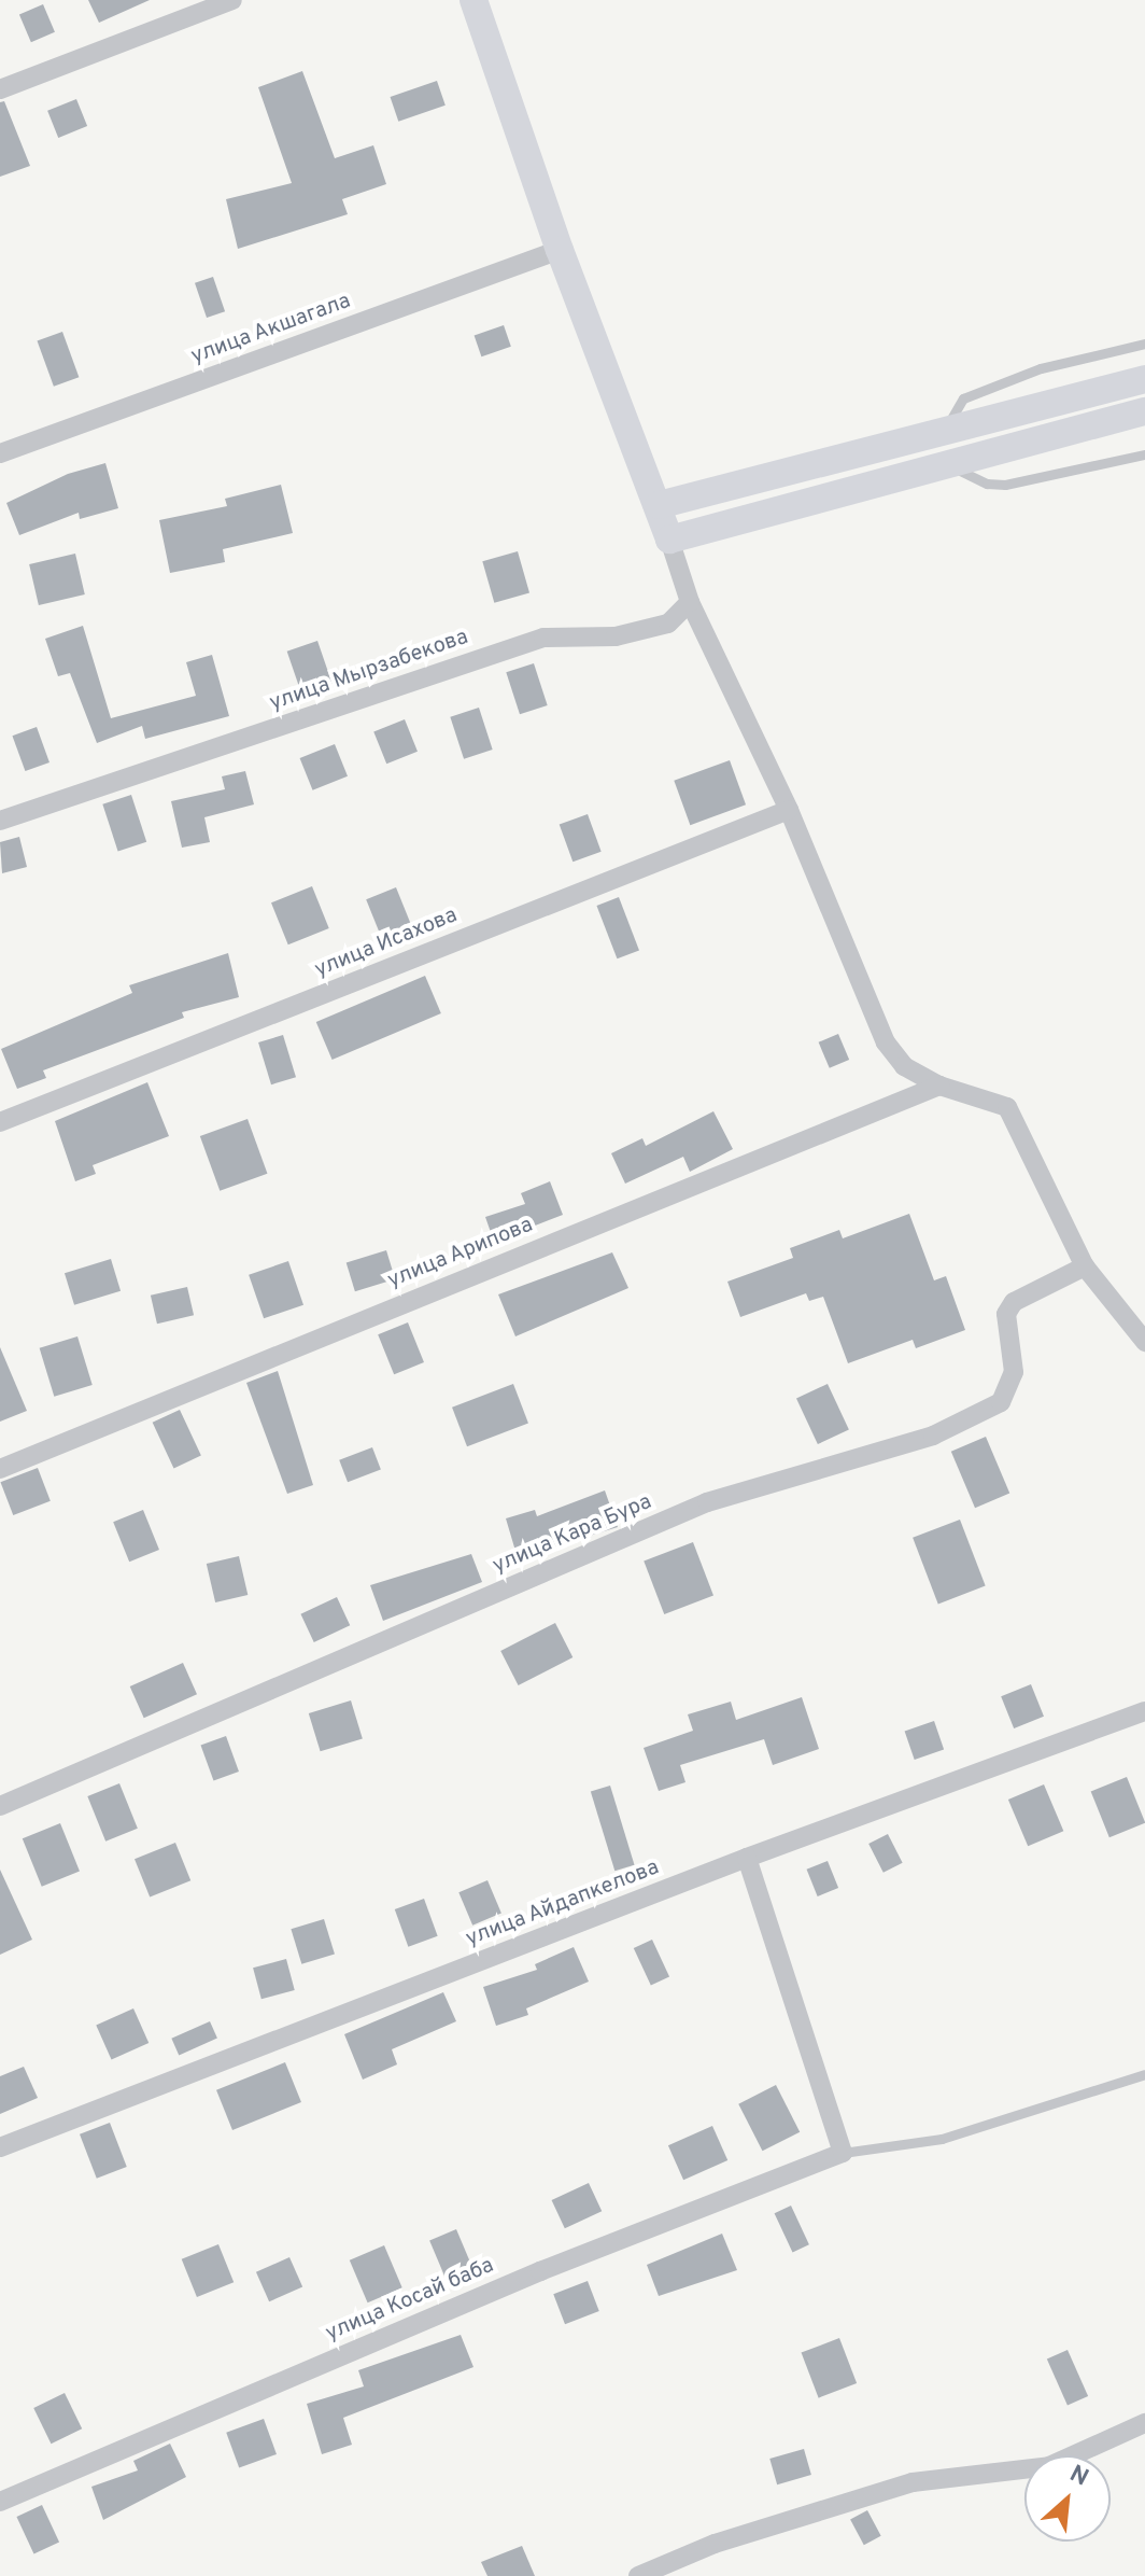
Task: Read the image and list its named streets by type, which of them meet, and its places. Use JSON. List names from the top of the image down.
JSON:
{
  "streets": {
    "street": [
      "улица Акшагала",
      "улица Мырзабекова",
      "улица Исахова",
      "улица Арипова",
      "улица Кара Бура",
      "улица Айдапкелова",
      "улица Косай баба"
    ]
  },
  "north": "top right"
}
